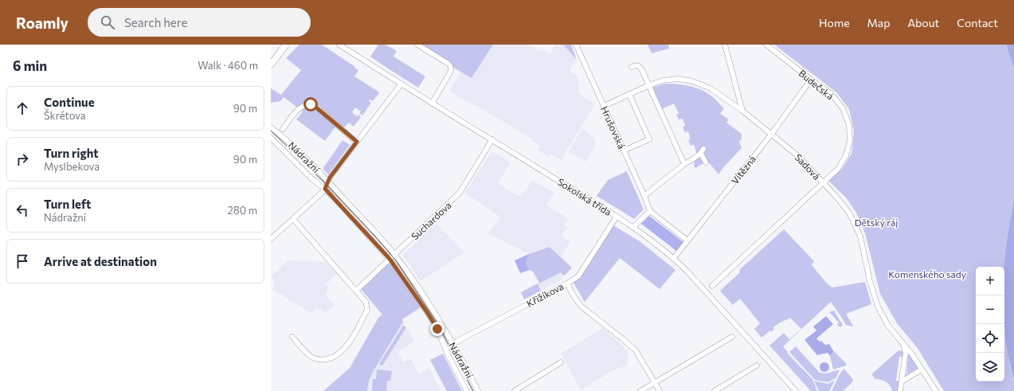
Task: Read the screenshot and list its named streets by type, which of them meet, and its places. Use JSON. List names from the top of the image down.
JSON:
{
  "streets": {
    "street": [
      "Budečská",
      "Hrušovská",
      "Nádražní",
      "Sadová",
      "Vítězná",
      "Sokolská třída",
      "Suchardova",
      "Křižíkova"
    ]
  },
  "crossings": [
    ["Budečská", "Sadová"],
    ["Budečská", "Vítězná"],
    ["Hrušovská", "Sadová"],
    ["Nádražní", "Suchardova"],
    ["Nádražní", "Křižíkova"],
    ["Sadová", "Vítězná"],
    ["Vítězná", "Sokolská třída"],
    ["Sokolská třída", "Suchardova"],
    ["Sokolská třída", "Křižíkova"]
  ],
  "parks": ["Dětský ráj", "Komenského sady"],
  "page": {
    "header": "Roamly",
    "search": "Search here",
    "nav": [
      "Home",
      "Map",
      "About",
      "Contact"
    ],
    "heading": ["6 min", "Walk · 460 m"],
    "list": [
      ["Continue", "Škrétova", "90 m"],
      ["Turn right", "Myslbekova", "90 m"],
      ["Turn left", "Nádražní", "280 m"],
      "Arrive at destination"
    ],
    "map_buttons": ["+", "−"]
  }
}
